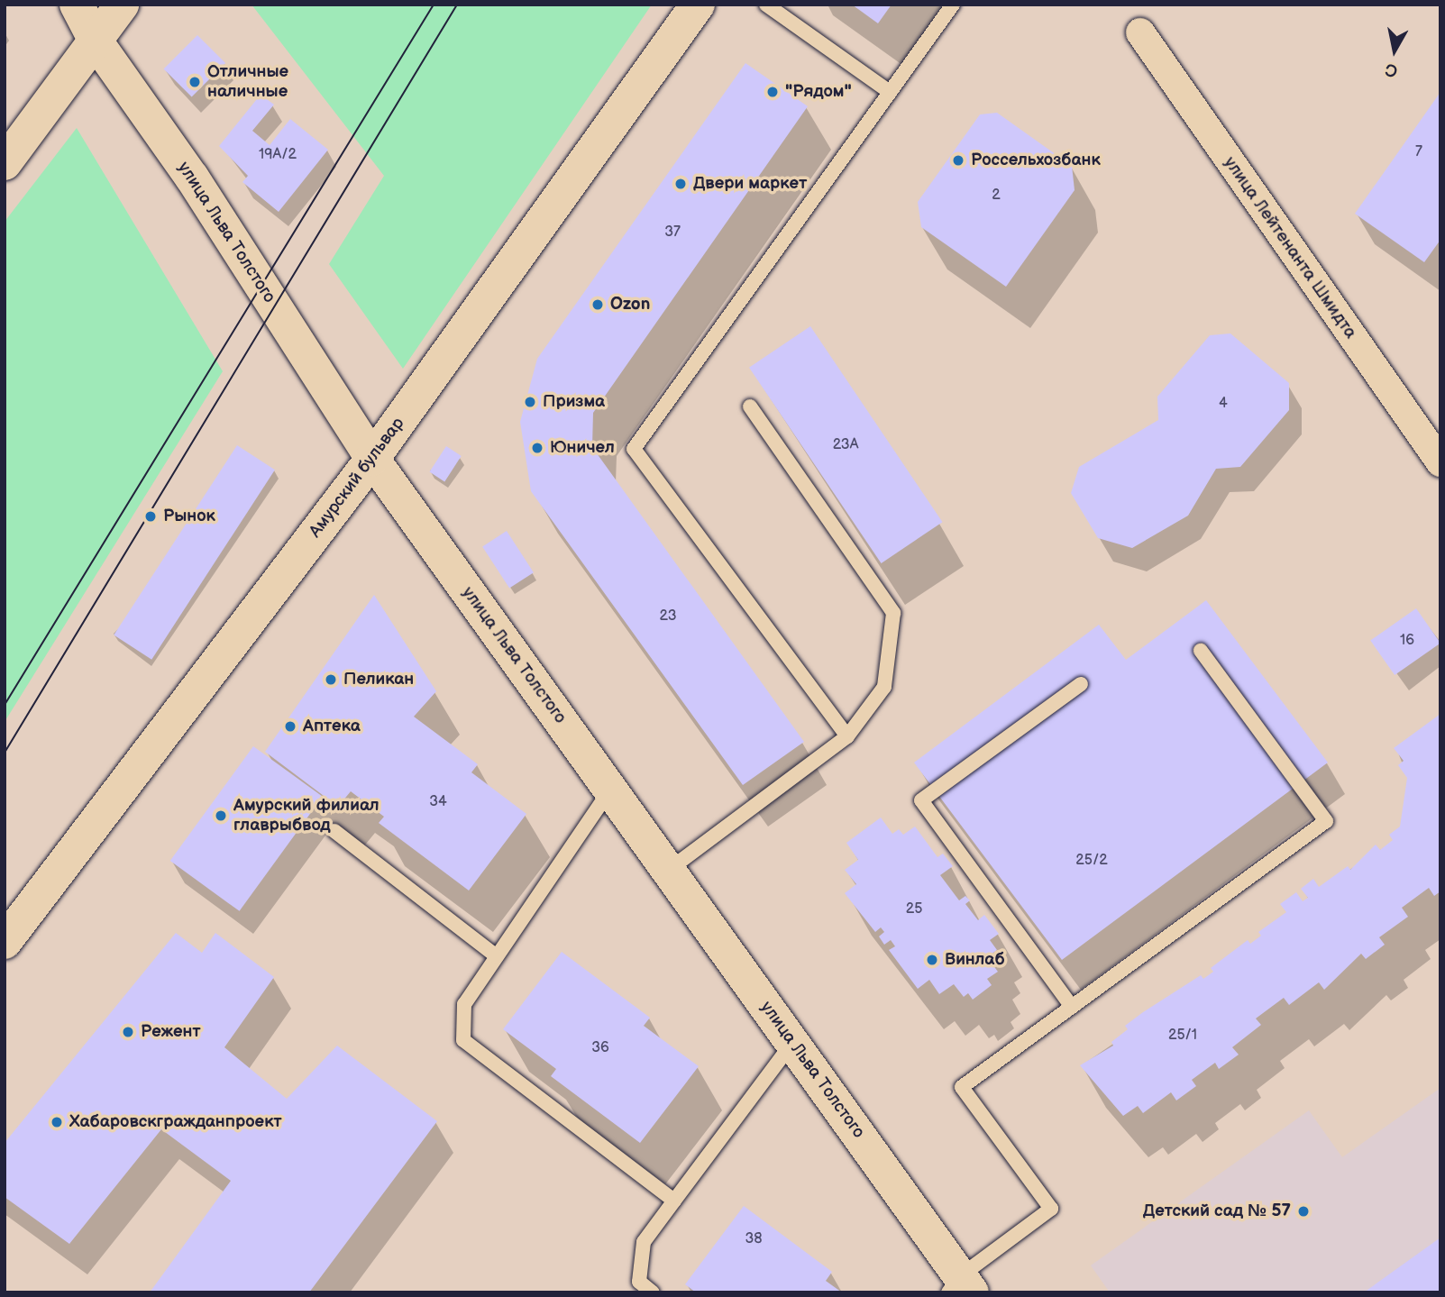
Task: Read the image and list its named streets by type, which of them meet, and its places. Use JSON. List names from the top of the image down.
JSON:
{
  "streets": {
    "street": ["улица Льва Толстого", "улица Лейтенанта Шмидта", "Амурский бульвар"]
  },
  "crossings": [
    ["улица Льва Толстого", "Амурский бульвар"]
  ],
  "places": [
    "Отличные наличные",
    "\"Рядом\"",
    "Россельхозбанк",
    "Двери маркет",
    "Ozon",
    "Призма",
    "Юничел",
    "Рынок",
    "Пеликан",
    "Аптека",
    "Амурский филиал главрыбвод",
    "Винлаб",
    "Режент",
    "Хабаровскгражданпроект",
    "Детский сад № 57"
  ],
  "house_numbers": [
    "7",
    "19А/2",
    "2",
    "37",
    "4",
    "23А",
    "23",
    "16",
    "34",
    "25/2",
    "25",
    "25/1",
    "36",
    "38"
  ],
  "north": "bottom"
}
